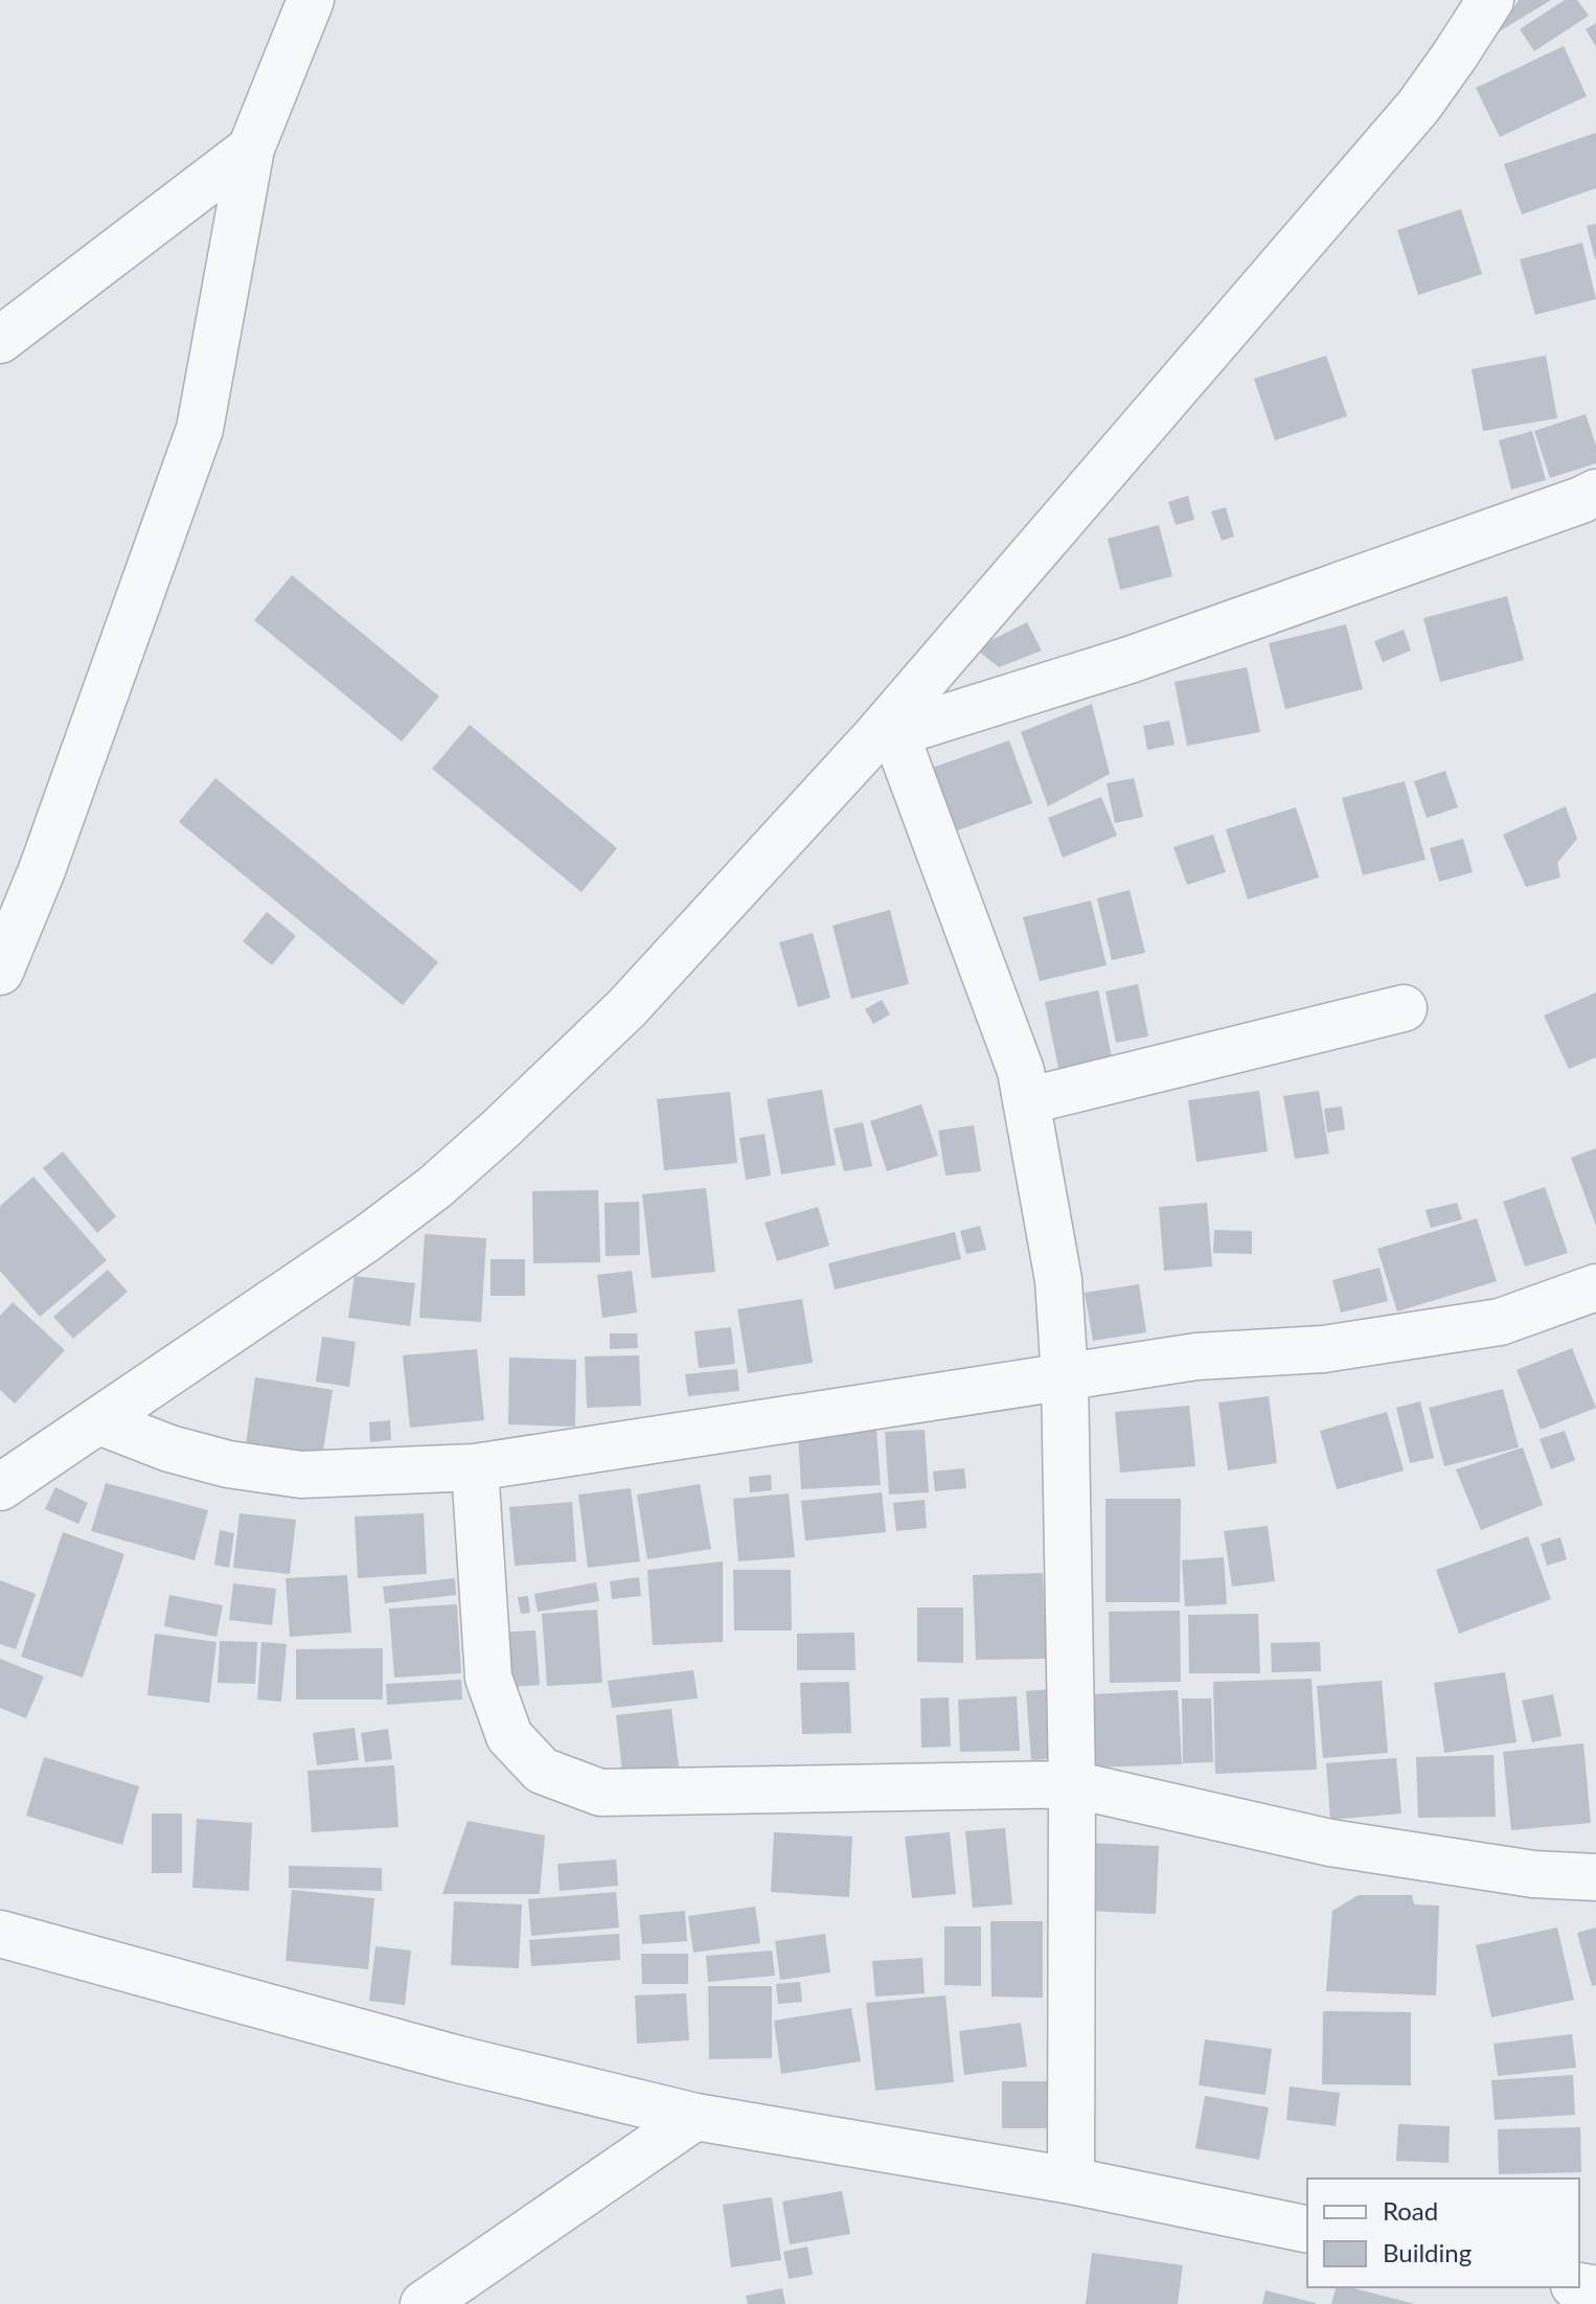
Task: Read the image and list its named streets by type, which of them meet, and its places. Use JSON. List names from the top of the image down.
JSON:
{
  "legend": ["Road", "Building"]
}
